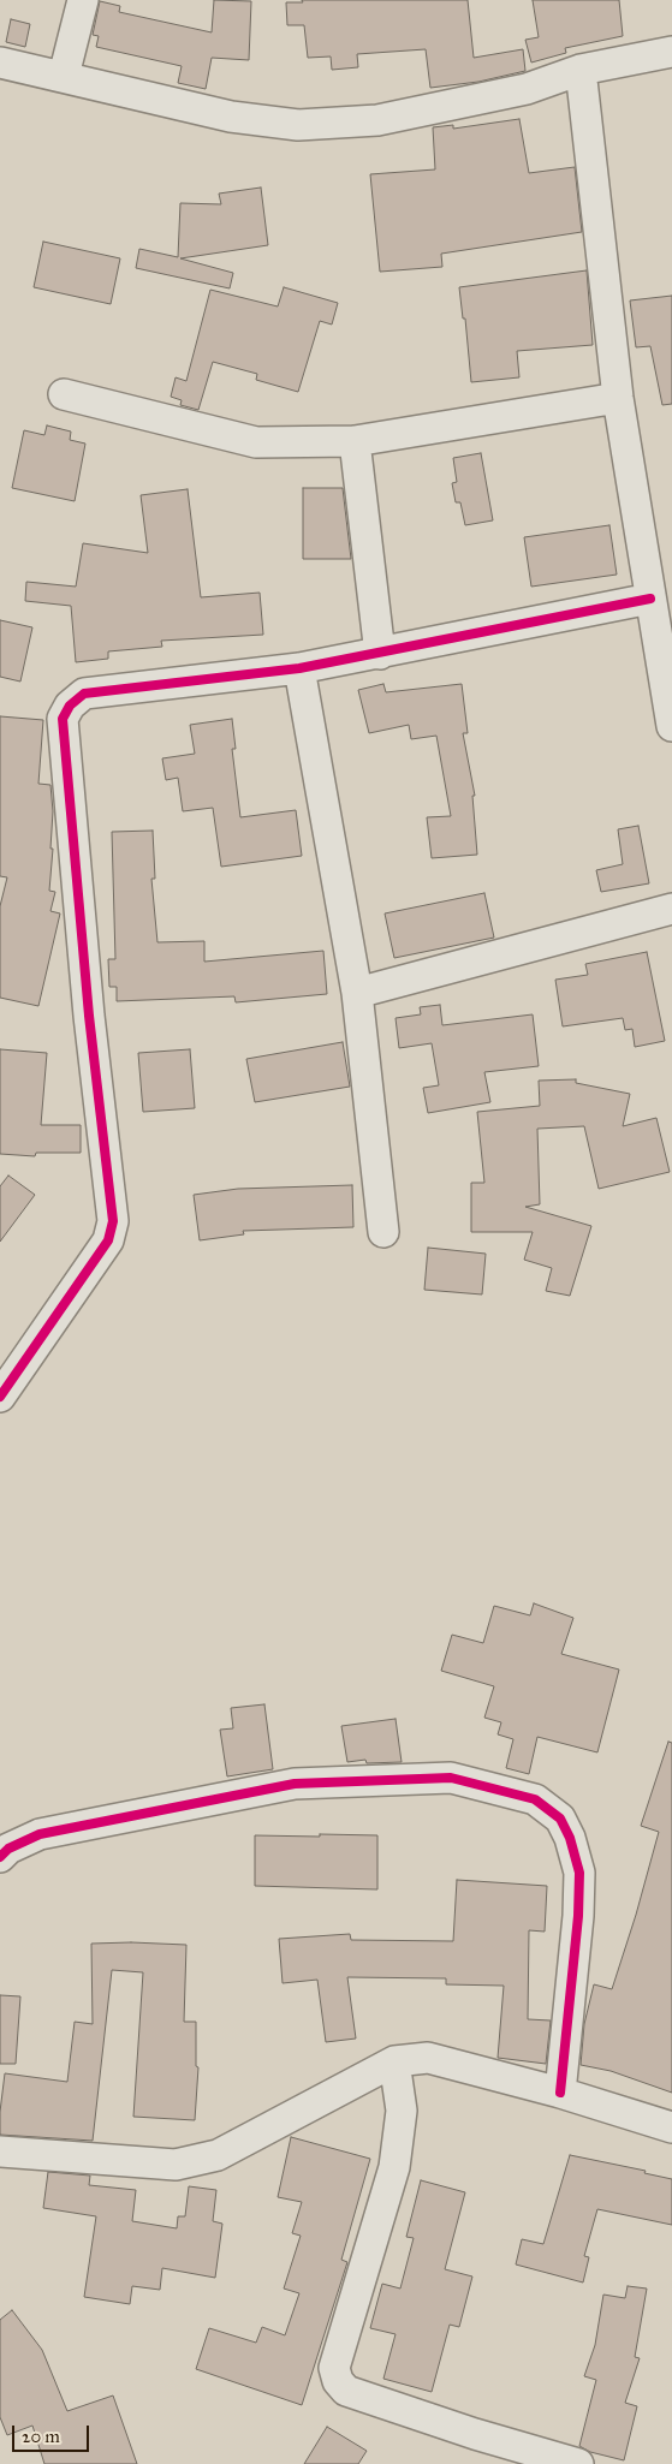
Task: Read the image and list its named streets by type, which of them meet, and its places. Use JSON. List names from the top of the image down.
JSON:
{
  "scale_bar": "20 m"
}
